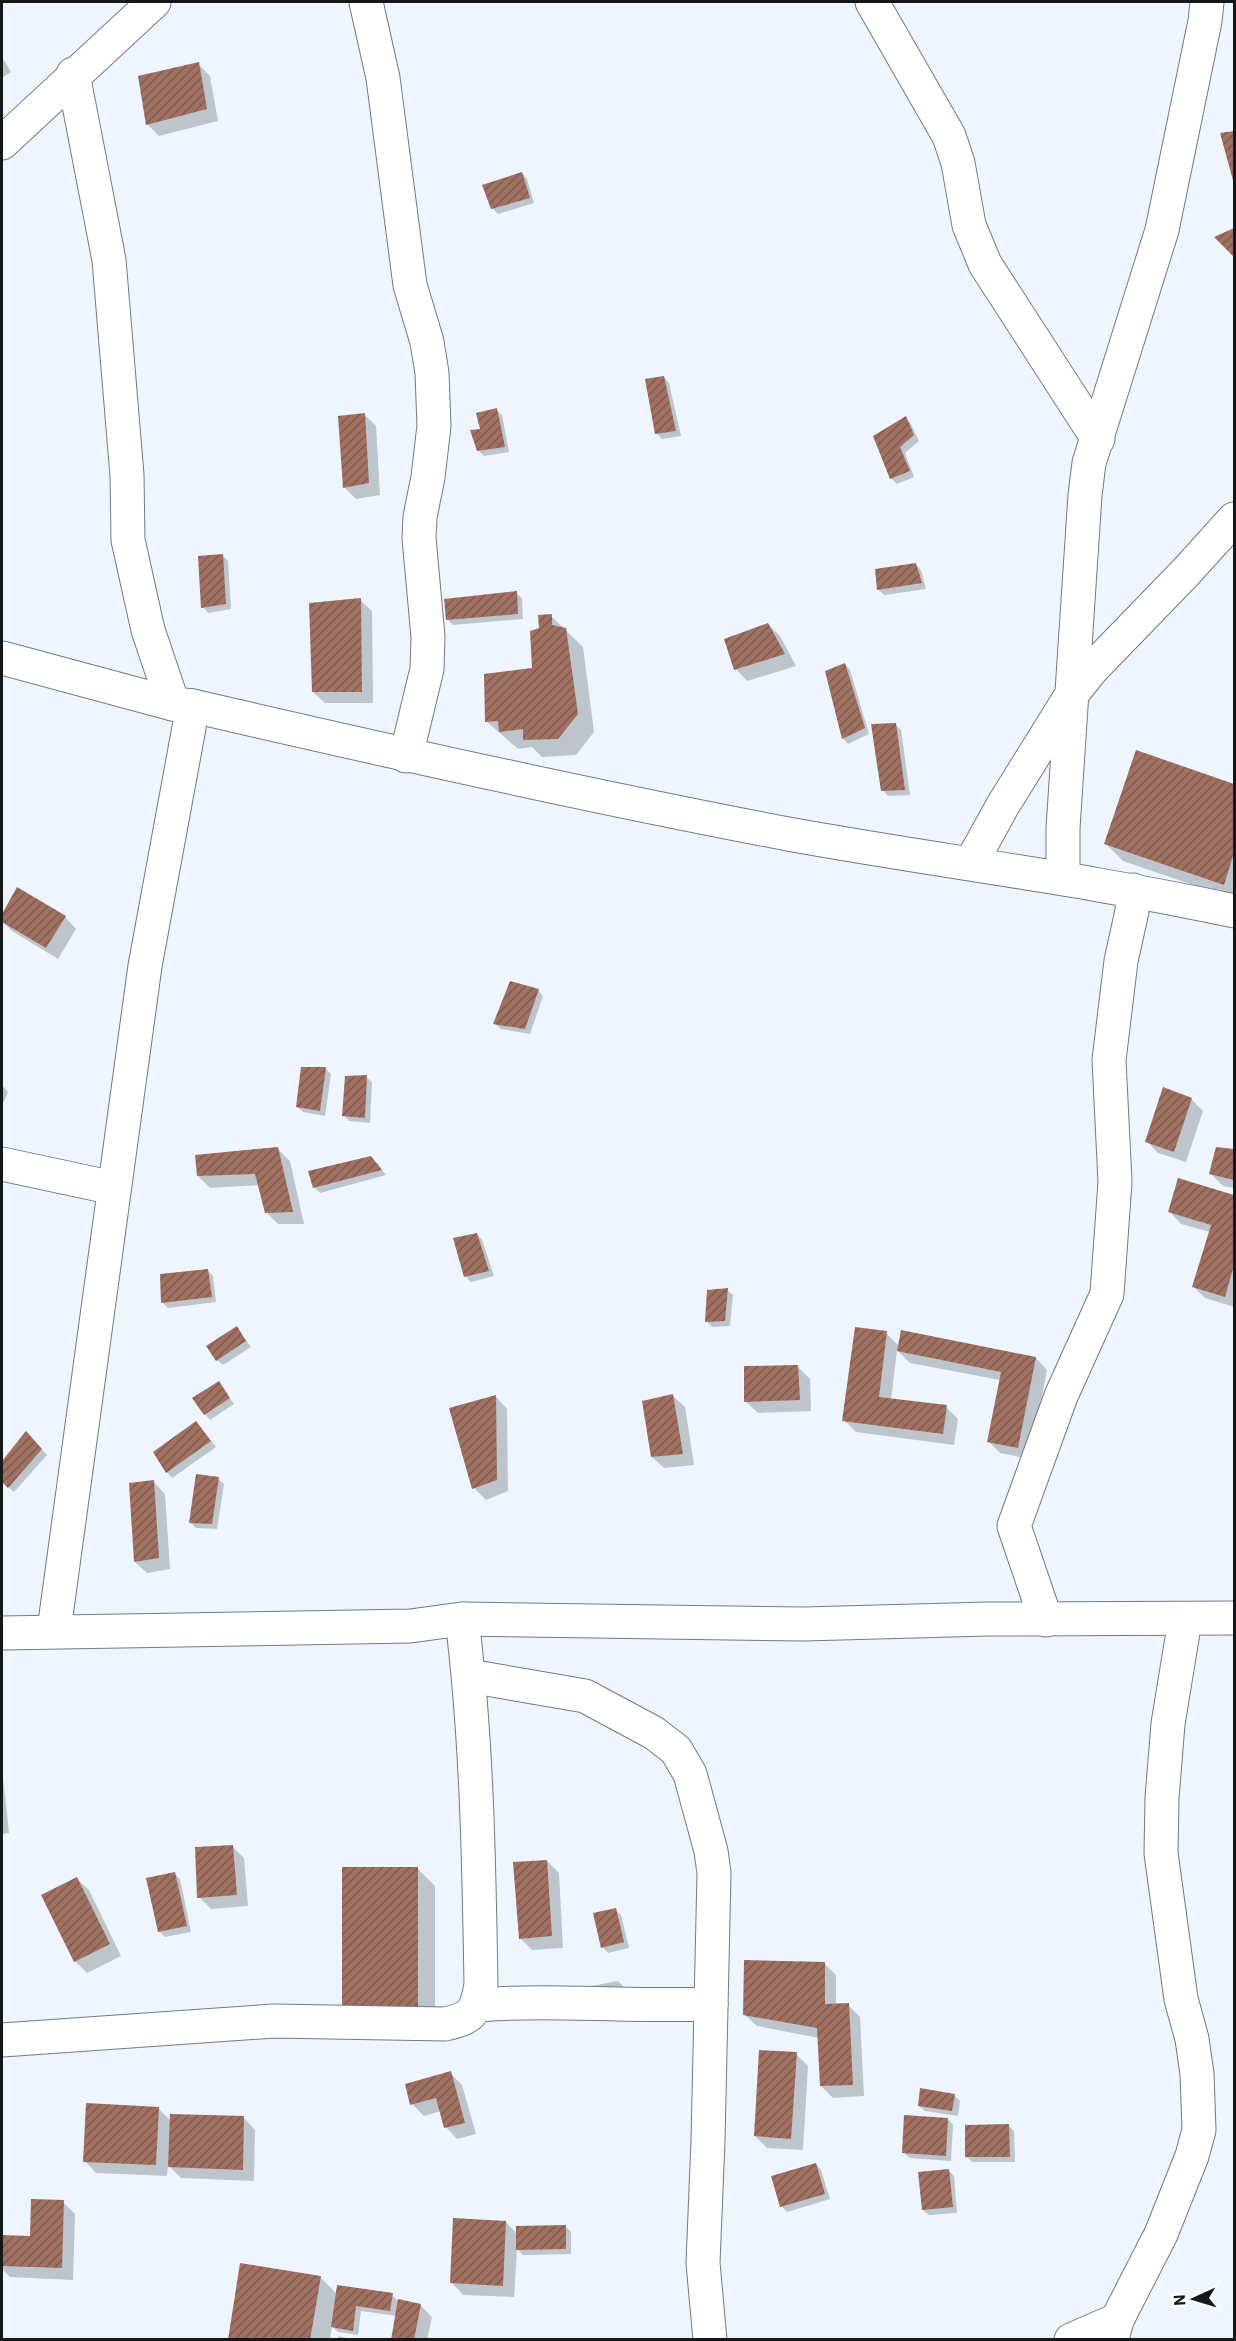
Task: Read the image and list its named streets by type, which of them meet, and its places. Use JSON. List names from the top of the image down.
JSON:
{
  "north": "left"
}
